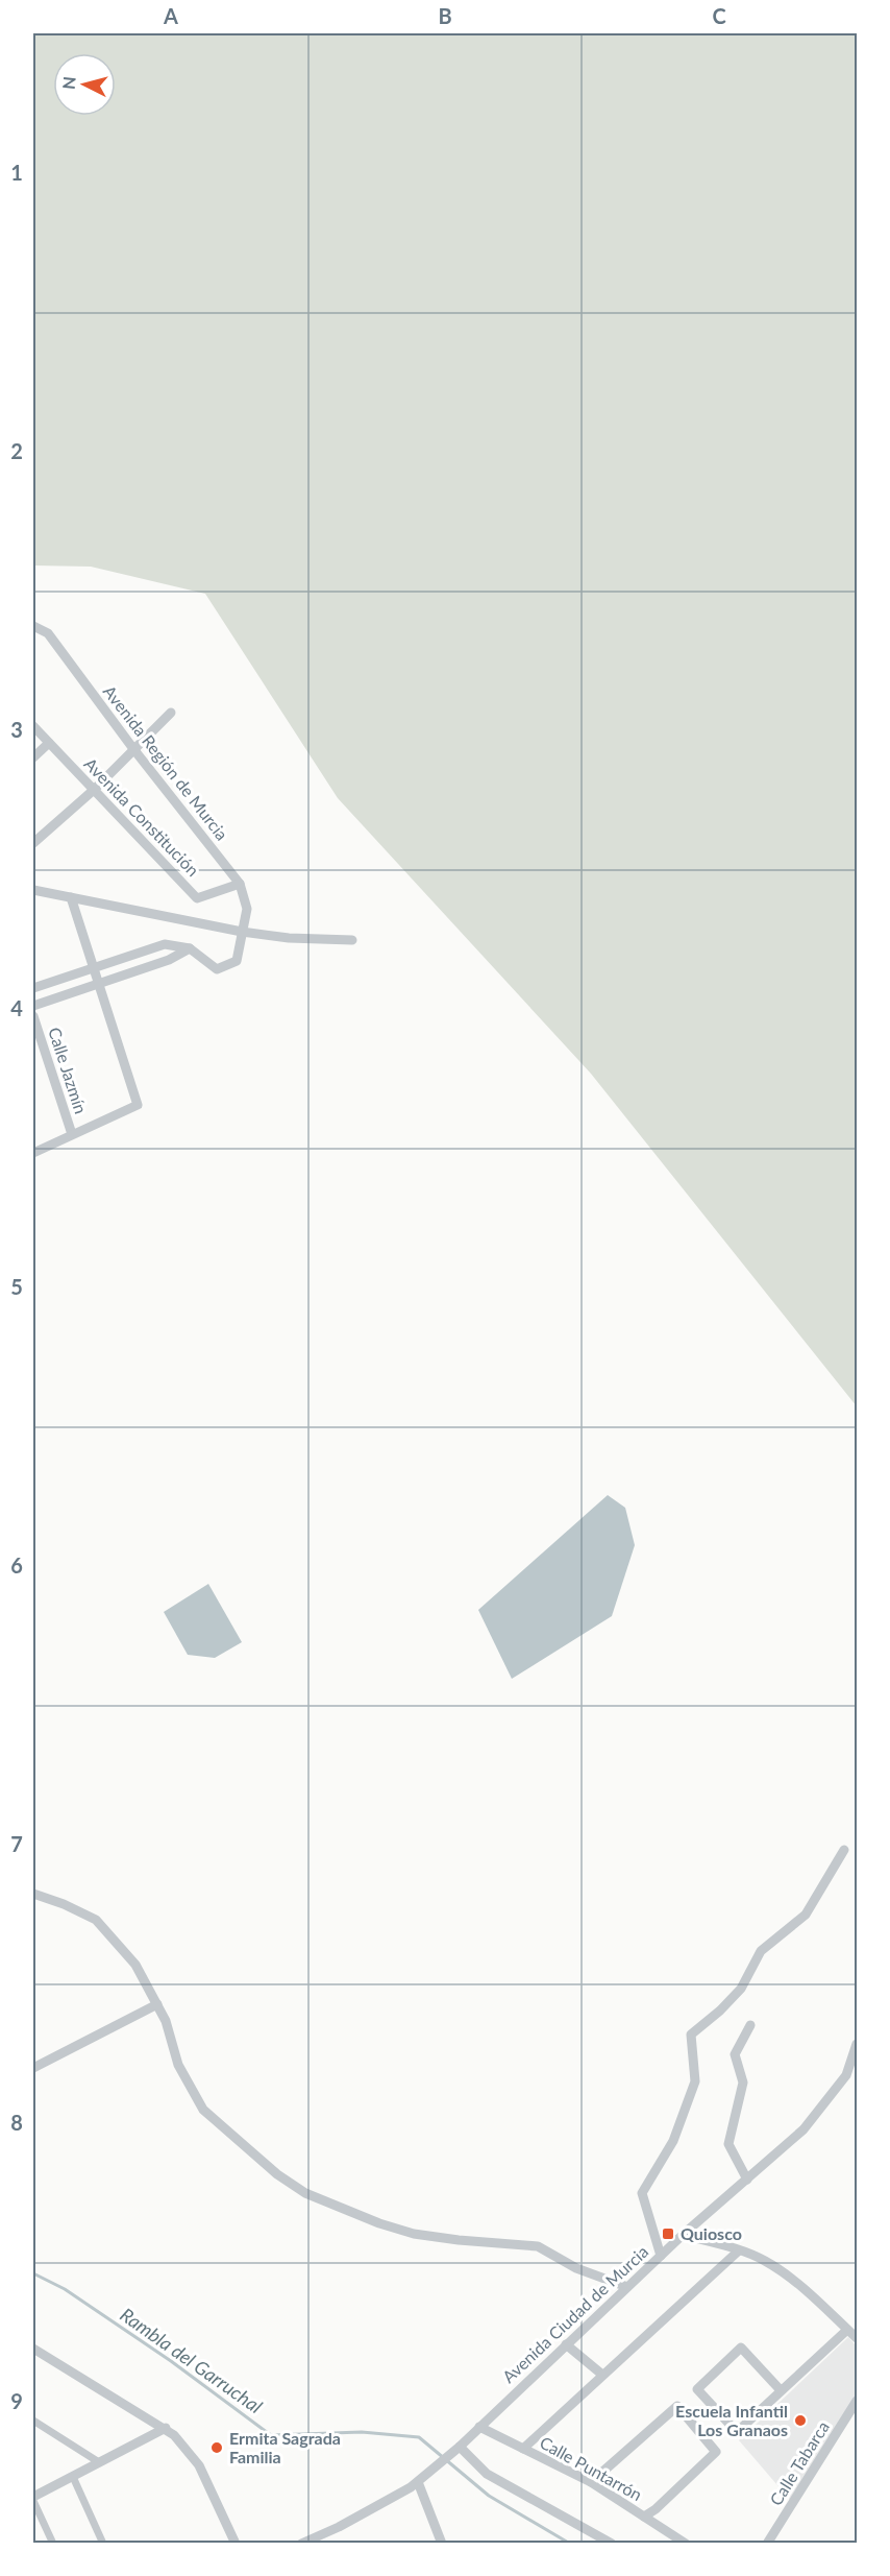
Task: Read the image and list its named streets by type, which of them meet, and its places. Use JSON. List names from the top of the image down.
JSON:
{
  "streets": {
    "street": [
      "Avenida Región de Murcia",
      "Avenida Constitución",
      "Calle Jazmín",
      "Avenida Ciudad de Murcia",
      "Calle Tabarca",
      "Calle Puntarrón"
    ]
  },
  "crossings": [
    ["Avenida Región de Murcia", "Avenida Constitución"],
    ["Avenida Ciudad de Murcia", "Calle Puntarrón"]
  ],
  "water": ["Rambla del Garruchal"],
  "places": {
    "transit": ["Quiosco"],
    "other": ["Escuela Infantil Los Granaos", "Ermita Sagrada Familia"]
  },
  "north": "left",
  "grid": {
    "columns": ["A", "B", "C"],
    "rows": [
      "1",
      "2",
      "3",
      "4",
      "5",
      "6",
      "7",
      "8",
      "9"
    ]
  }
}
